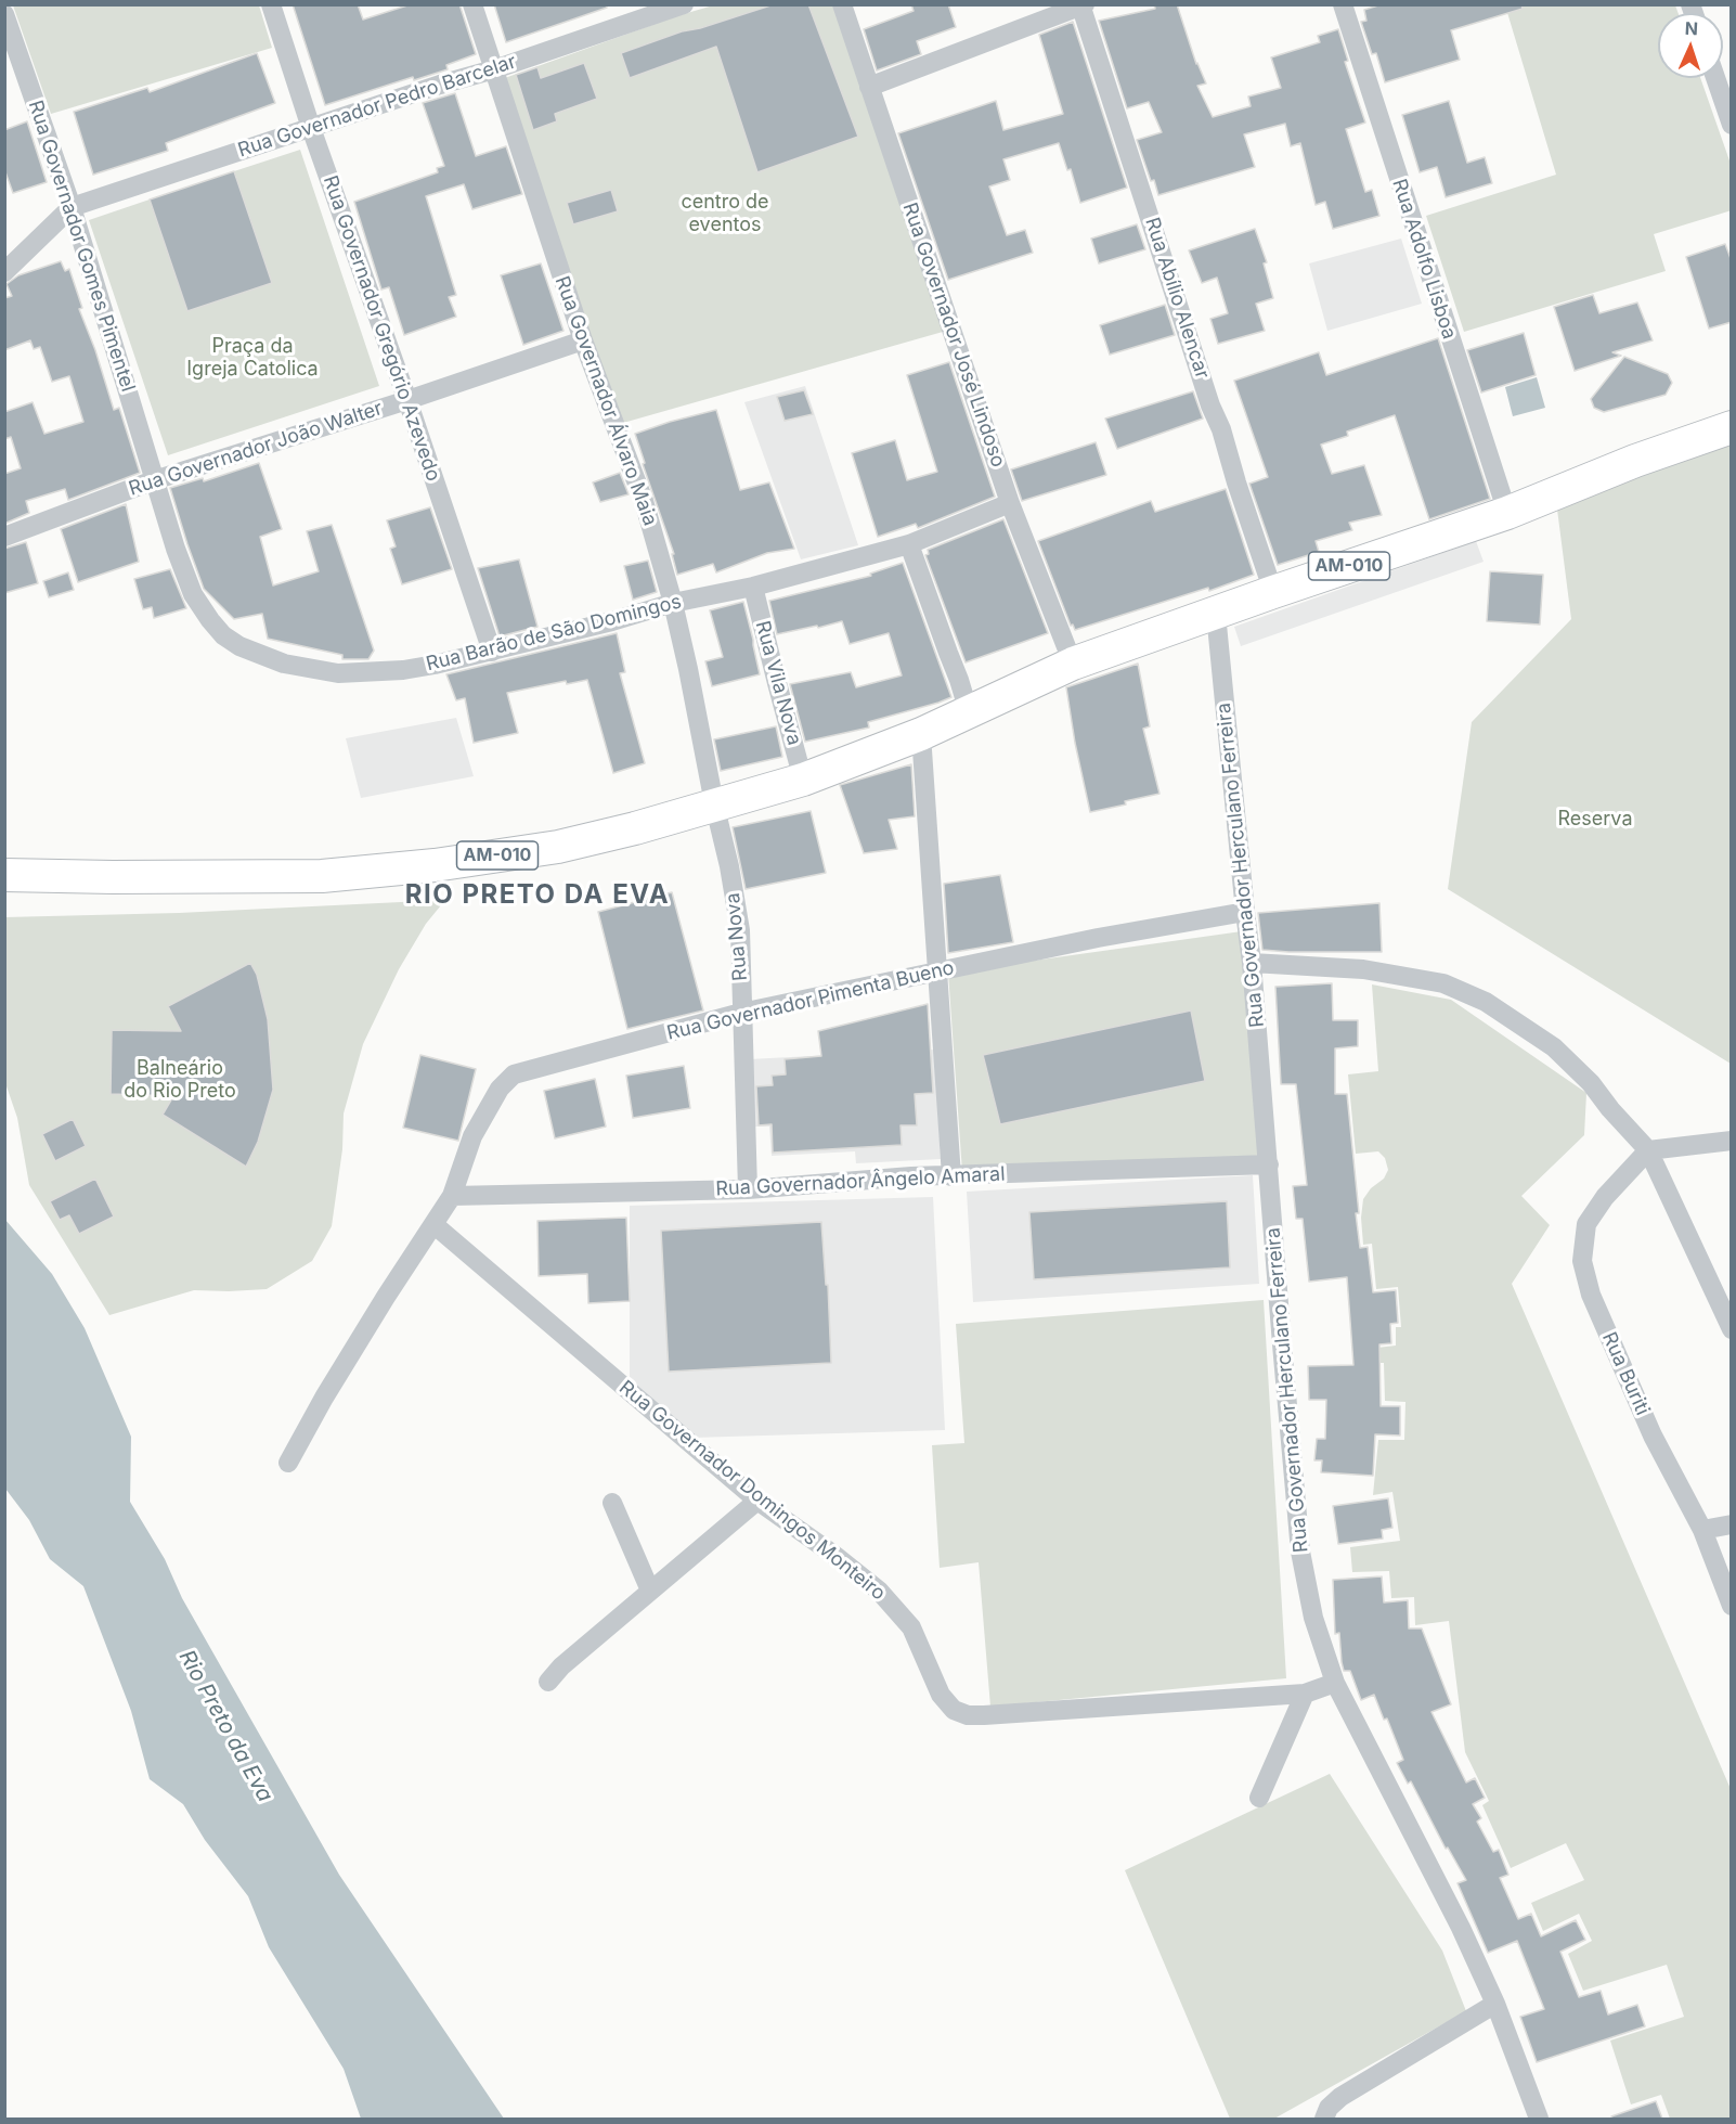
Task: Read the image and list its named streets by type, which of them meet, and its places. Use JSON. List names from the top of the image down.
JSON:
{
  "streets": {
    "main road": ["AM-010"],
    "street": [
      "Rua Governador Pedro Barcelar",
      "Rua Governador Gomes Pimentel",
      "Rua Adolfo Lisboa",
      "Rua Abílio Alencar",
      "Rua Governador Gregório Azevedo",
      "Rua Governador José Lindoso",
      "Rua Governador Álvaro Maia",
      "Rua Governador João Walter",
      "Rua Barão de São Domingos",
      "Rua Vila Nova",
      "Rua Governador Herculano Ferreira",
      "Rua Nova",
      "Rua Governador Pimenta Bueno",
      "Rua Governador Ângelo Amaral",
      "Rua Buriti",
      "Rua Governador Domingos Monteiro"
    ]
  },
  "crossings": [
    ["Rua Governador Pedro Barcelar", "Rua Governador Gomes Pimentel"],
    ["Rua Governador Pedro Barcelar", "Rua Governador Gregório Azevedo"],
    ["Rua Governador Pedro Barcelar", "Rua Governador Álvaro Maia"],
    ["Rua Governador Gomes Pimentel", "Rua Governador João Walter"],
    ["Rua Governador Gomes Pimentel", "Rua Barão de São Domingos"],
    ["Rua Adolfo Lisboa", "AM-010"],
    ["Rua Abílio Alencar", "AM-010"],
    ["Rua Governador Gregório Azevedo", "Rua Governador João Walter"],
    ["Rua Governador Gregório Azevedo", "Rua Barão de São Domingos"],
    ["Rua Governador José Lindoso", "AM-010"],
    ["Rua Governador José Lindoso", "Rua Barão de São Domingos"],
    ["Rua Governador Álvaro Maia", "Rua Governador João Walter"],
    ["Rua Governador Álvaro Maia", "AM-010"],
    ["Rua Governador Álvaro Maia", "Rua Barão de São Domingos"],
    ["Rua Governador Álvaro Maia", "Rua Nova"],
    ["Rua Governador João Walter", "Rua Barão de São Domingos"],
    ["AM-010", "Rua Vila Nova"],
    ["AM-010", "Rua Governador Herculano Ferreira"],
    ["AM-010", "Rua Nova"],
    ["Rua Barão de São Domingos", "Rua Vila Nova"],
    ["Rua Governador Herculano Ferreira", "Rua Governador Pimenta Bueno"],
    ["Rua Governador Herculano Ferreira", "Rua Governador Ângelo Amaral"],
    ["Rua Governador Herculano Ferreira", "Rua Governador Domingos Monteiro"],
    ["Rua Nova", "Rua Governador Pimenta Bueno"],
    ["Rua Nova", "Rua Governador Ângelo Amaral"],
    ["Rua Governador Pimenta Bueno", "Rua Governador Ângelo Amaral"],
    ["Rua Governador Pimenta Bueno", "Rua Governador Domingos Monteiro"]
  ],
  "districts": ["RIO PRETO DA EVA"],
  "water": ["Rio Preto da Eva"],
  "parks": [
    "centro de eventos",
    "Praça da Igreja Catolica",
    "Reserva",
    "Balneário do Rio Preto"
  ],
  "north": "top"
}
